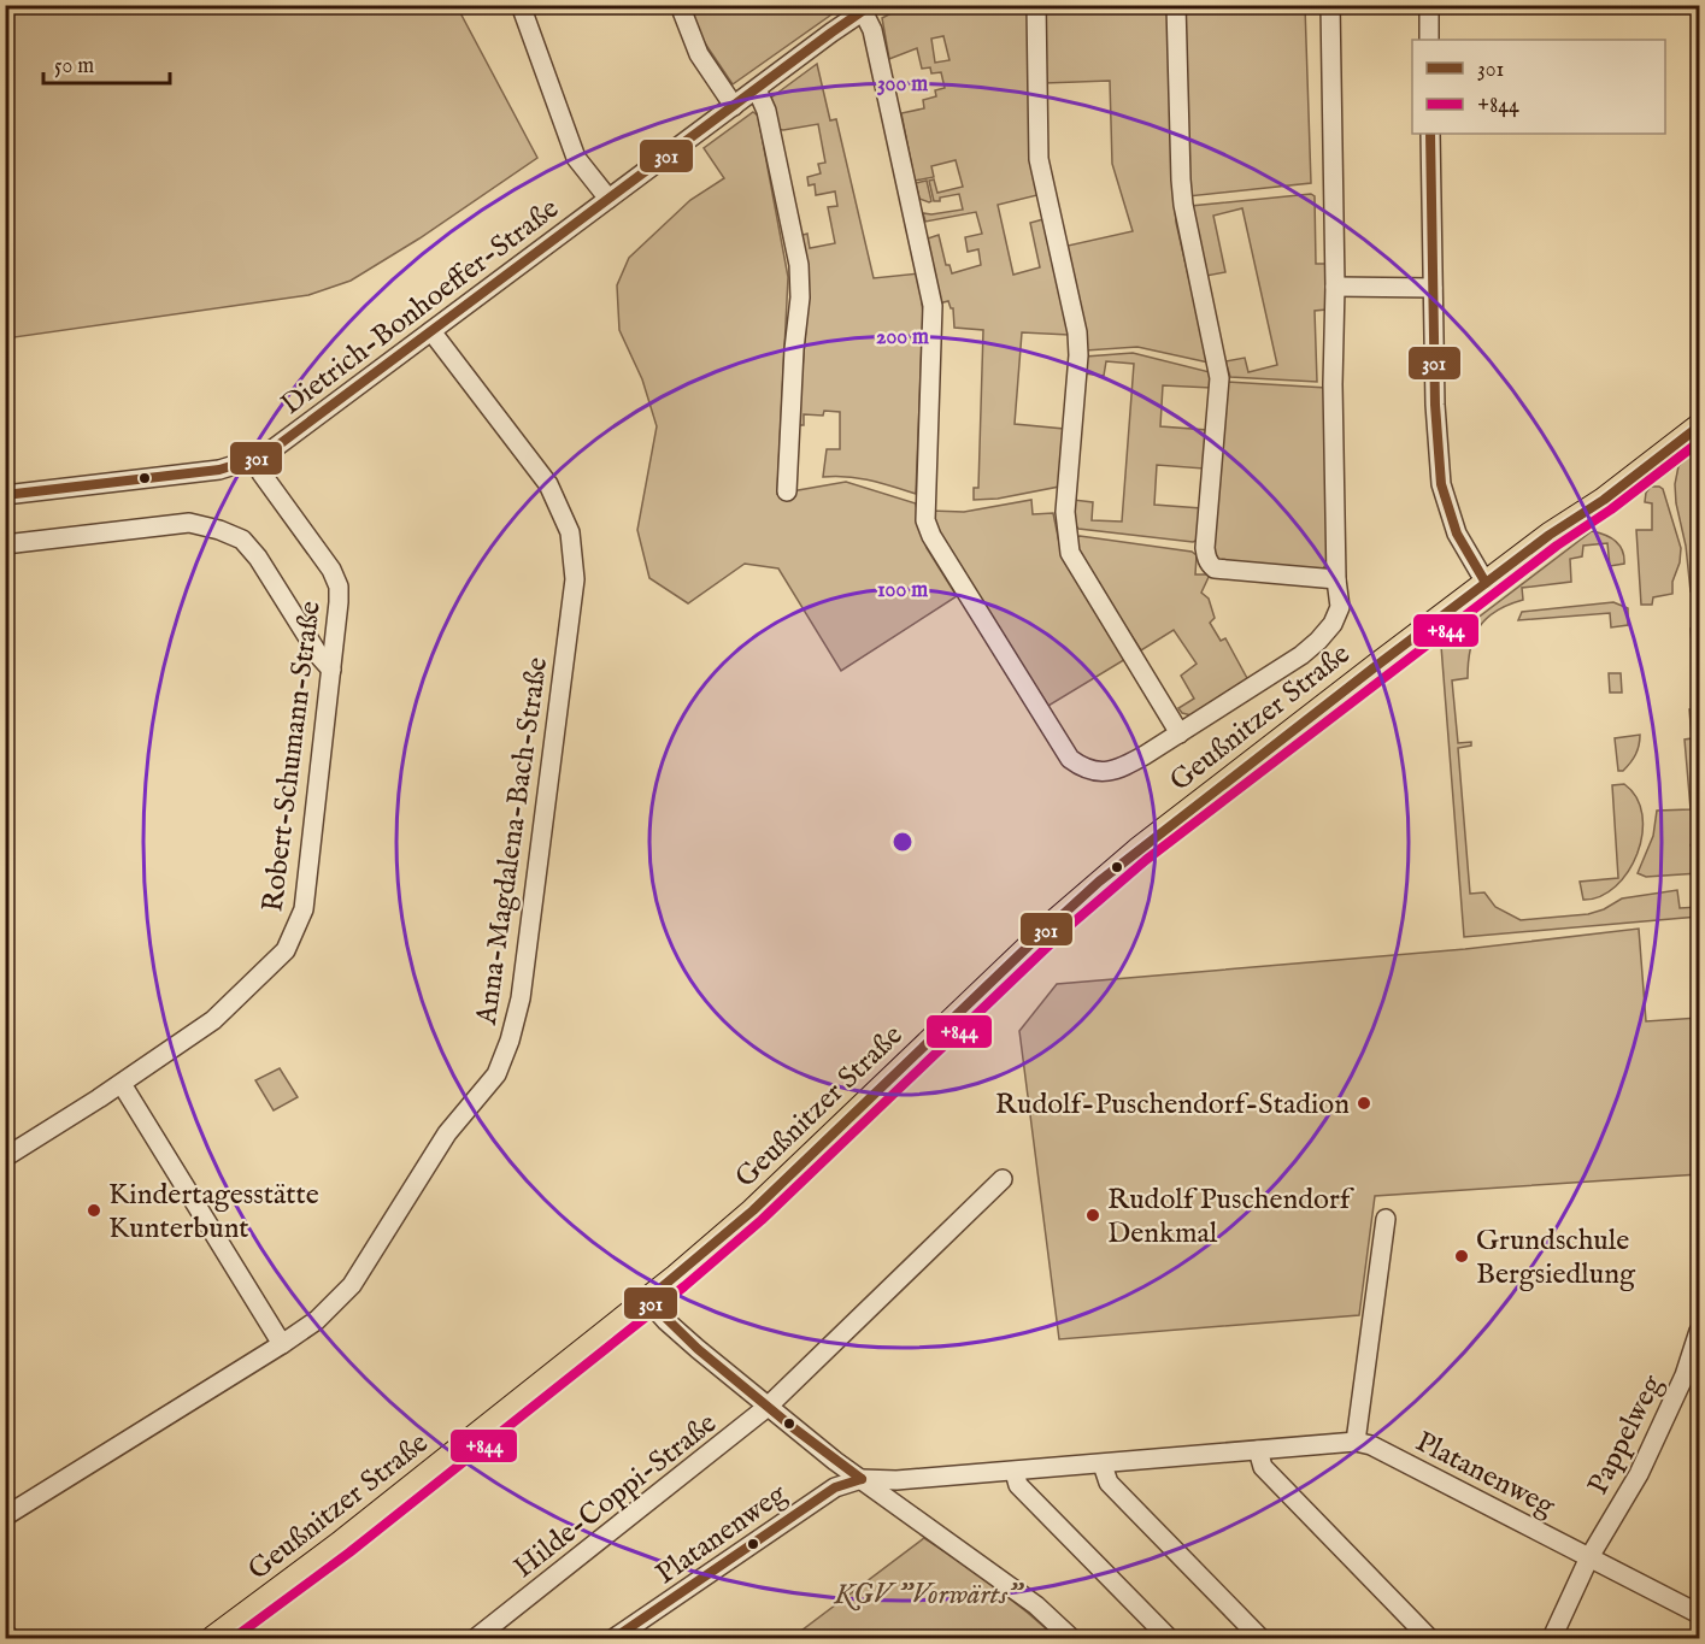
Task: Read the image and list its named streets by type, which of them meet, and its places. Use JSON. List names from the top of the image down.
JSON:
{
  "streets": {
    "main road": ["Geußnitzer Straße"],
    "street": [
      "Dietrich-Bonhoeffer-Straße",
      "Robert-Schumann-Straße",
      "Anna-Magdalena-Bach-Straße",
      "Pappelweg",
      "Platanenweg",
      "Hilde-Coppi-Straße"
    ]
  },
  "crossings": [
    ["Dietrich-Bonhoeffer-Straße", "Robert-Schumann-Straße"],
    ["Dietrich-Bonhoeffer-Straße", "Anna-Magdalena-Bach-Straße"],
    ["Pappelweg", "Platanenweg"]
  ],
  "parks": ["KGV \"Vorwärts\""],
  "places": [
    "Rudolf-Puschendorf-Stadion",
    "Kindertagesstätte Kunterbunt",
    "Rudolf Puschendorf Denkmal",
    "Grundschule Bergsiedlung"
  ],
  "lines": ["transit line 301", "transit line +844"],
  "legend": ["301", "+844"],
  "scale_bar": "50 m",
  "rings": ["300 m", "200 m", "100 m"]
}
